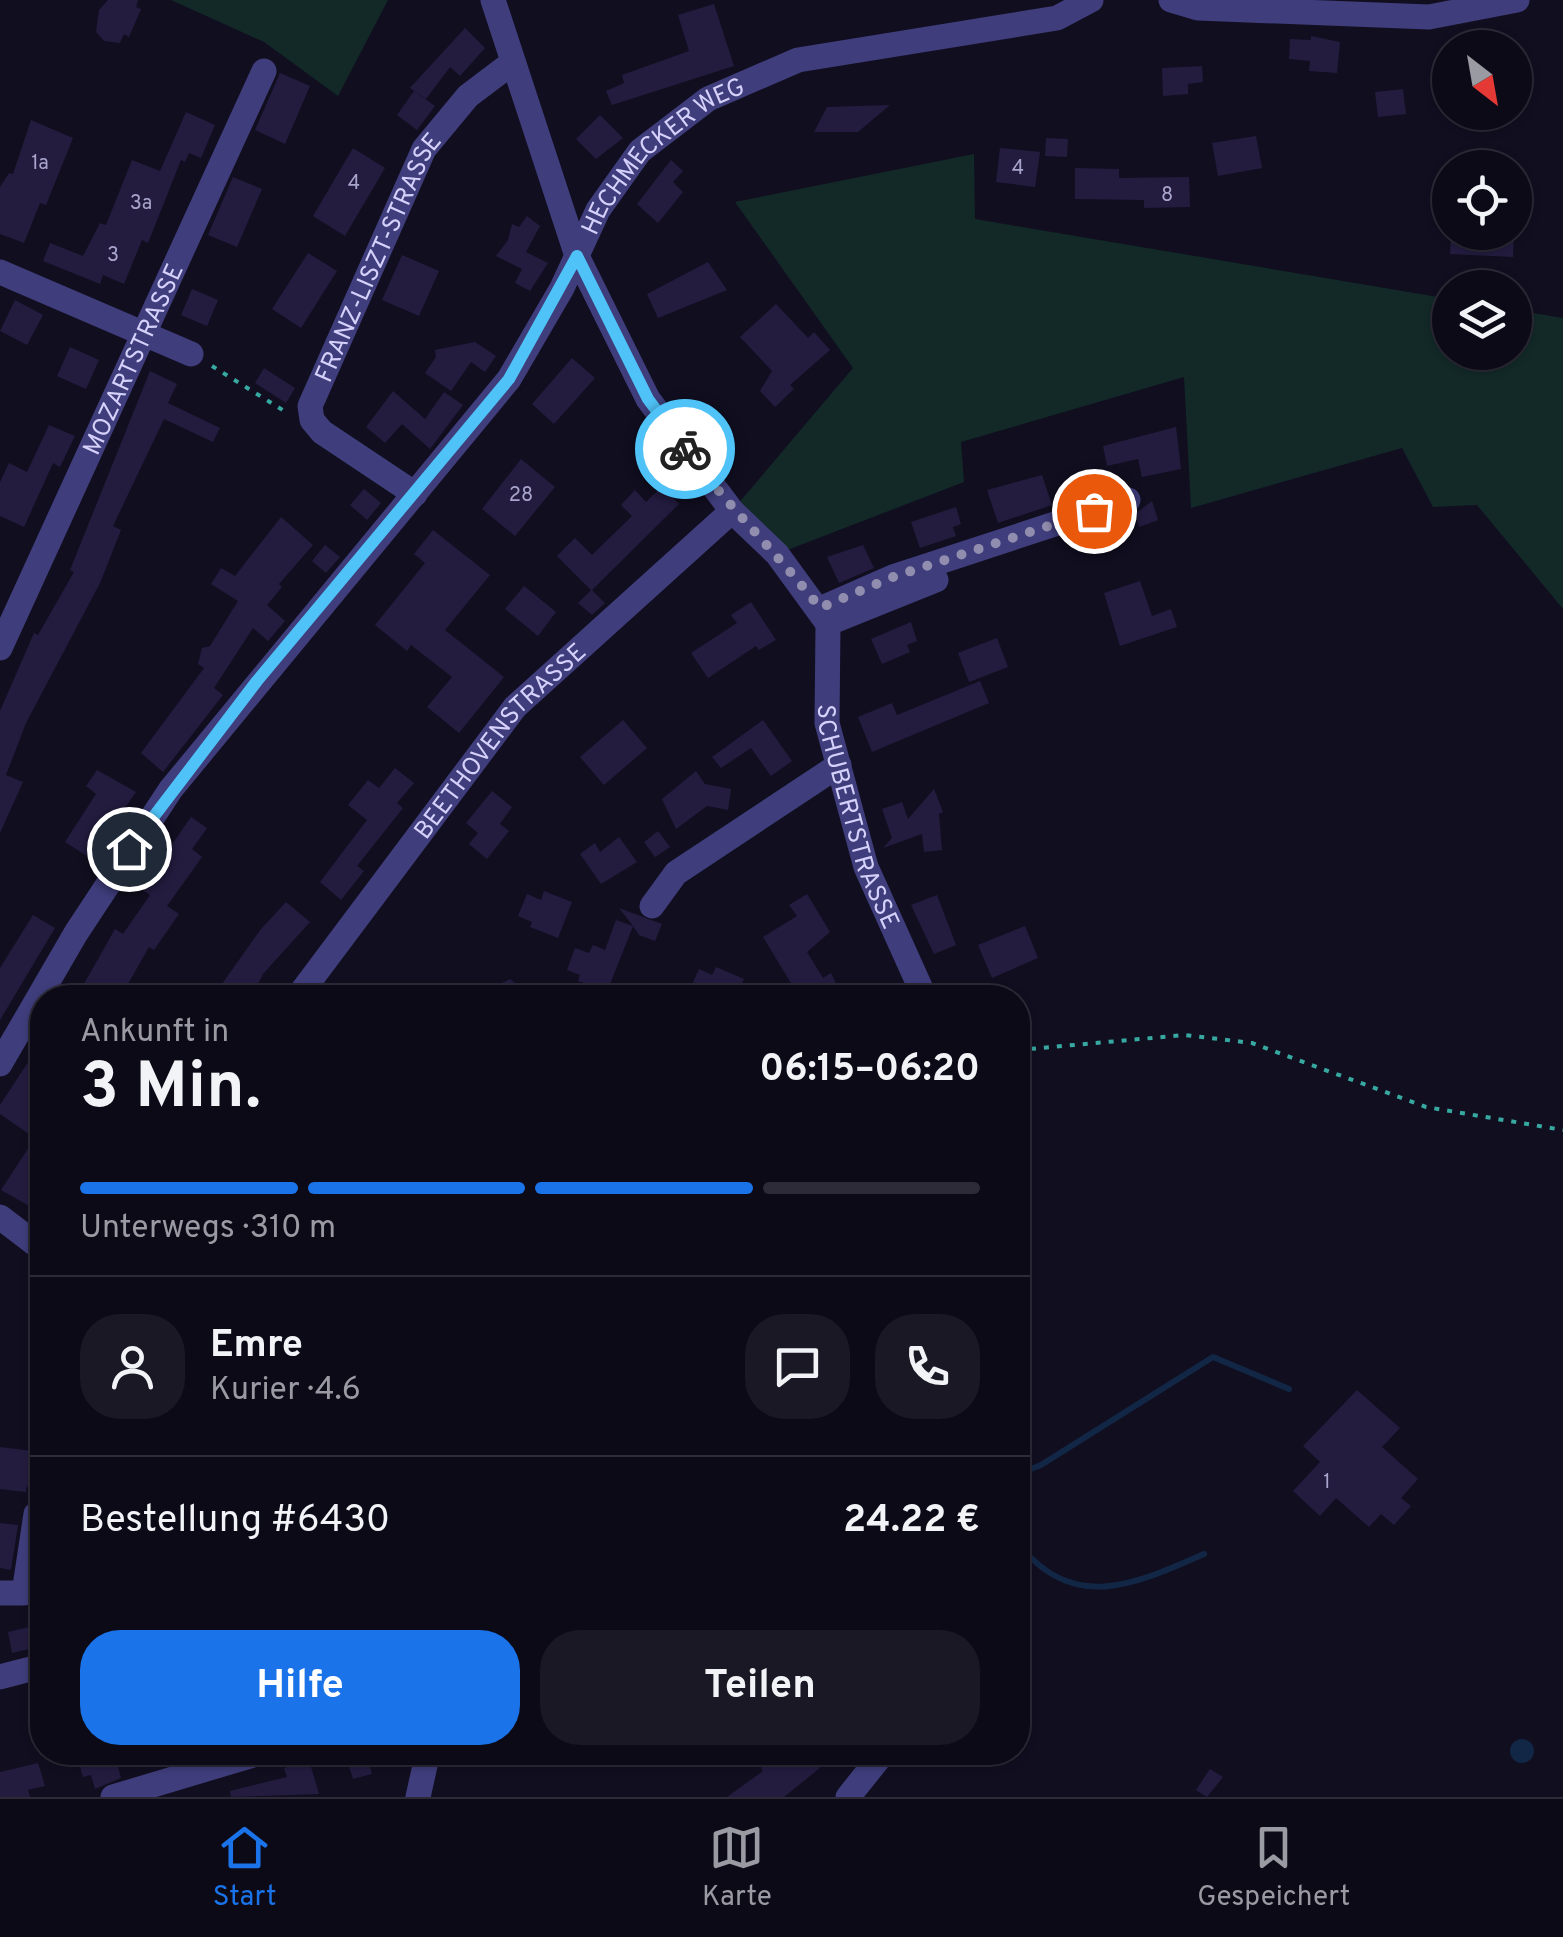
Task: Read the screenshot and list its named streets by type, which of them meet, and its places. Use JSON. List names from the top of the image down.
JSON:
{
  "streets": {
    "street": [
      "HECHMECKER WEG",
      "FRANZ-LISZT-STRASSE",
      "MOZARTSTRASSE",
      "BEETHOVENSTRASSE",
      "SCHUBERTSTRASSE"
    ]
  },
  "house_numbers": [
    "1a",
    "4",
    "4",
    "8",
    "3a",
    "3",
    "28",
    "1"
  ],
  "north": "bottom right",
  "page": {
    "heading": ["3 Min.", "Ankunft in", "06:15–06:20"],
    "panel": [
      "Emre",
      "Kurier · 4.6",
      "Bestellung #6430",
      "24.22 €"
    ],
    "bar": "Unterwegs · 310 m",
    "buttons": ["Hilfe", "Teilen"],
    "tabs": ["Start", "Karte", "Gespeichert"]
  }
}
